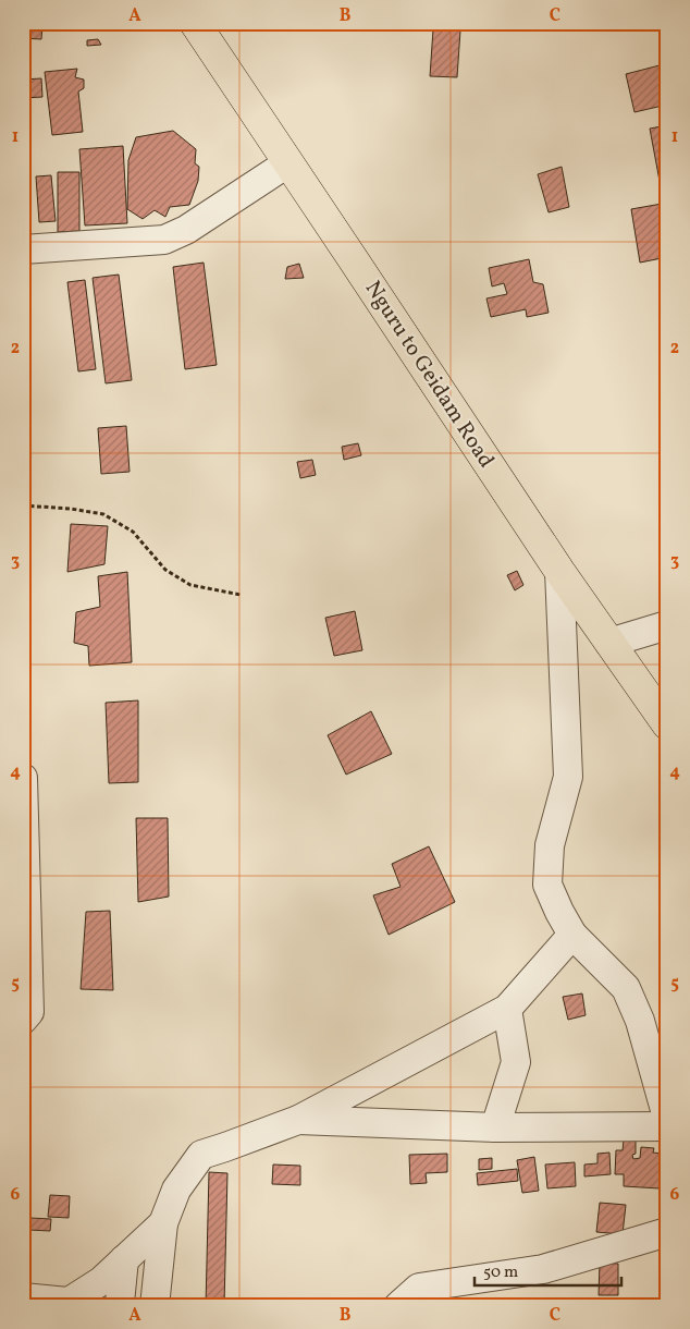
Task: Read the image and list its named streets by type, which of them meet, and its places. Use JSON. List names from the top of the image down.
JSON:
{
  "streets": {
    "main road": ["Nguru to Geidam Road"]
  },
  "scale_bar": "50 m",
  "grid": {
    "columns": ["A", "B", "C"],
    "rows": [
      "1",
      "2",
      "3",
      "4",
      "5",
      "6"
    ]
  }
}
